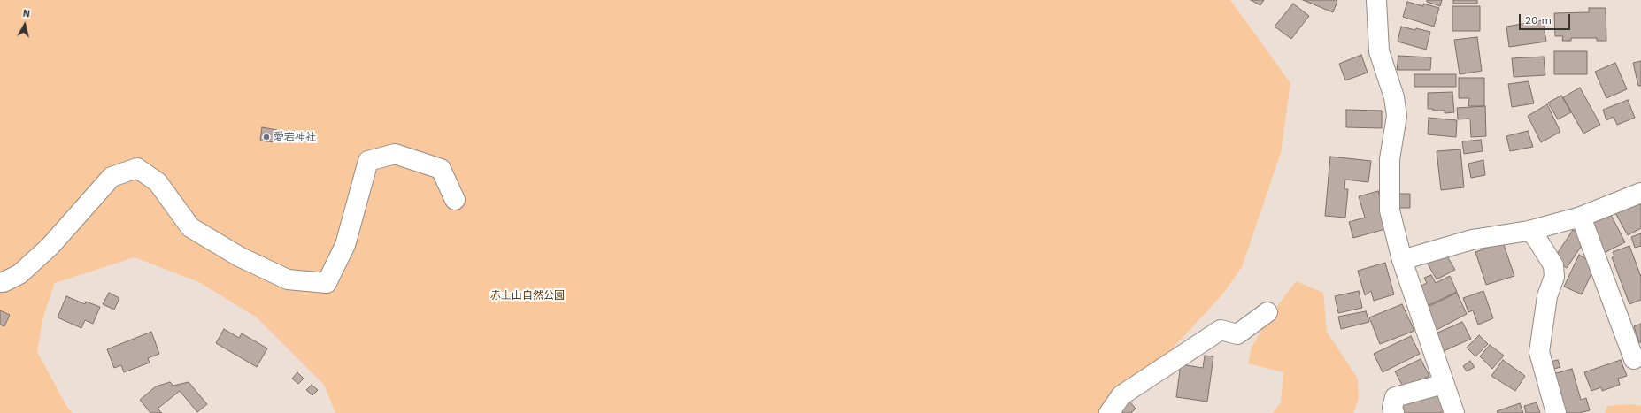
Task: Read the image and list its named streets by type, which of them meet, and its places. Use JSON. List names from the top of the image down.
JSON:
{
  "parks": ["赤土山自然公園"],
  "places": ["愛宕神社"],
  "scale_bar": "20 m",
  "north": "top"
}
